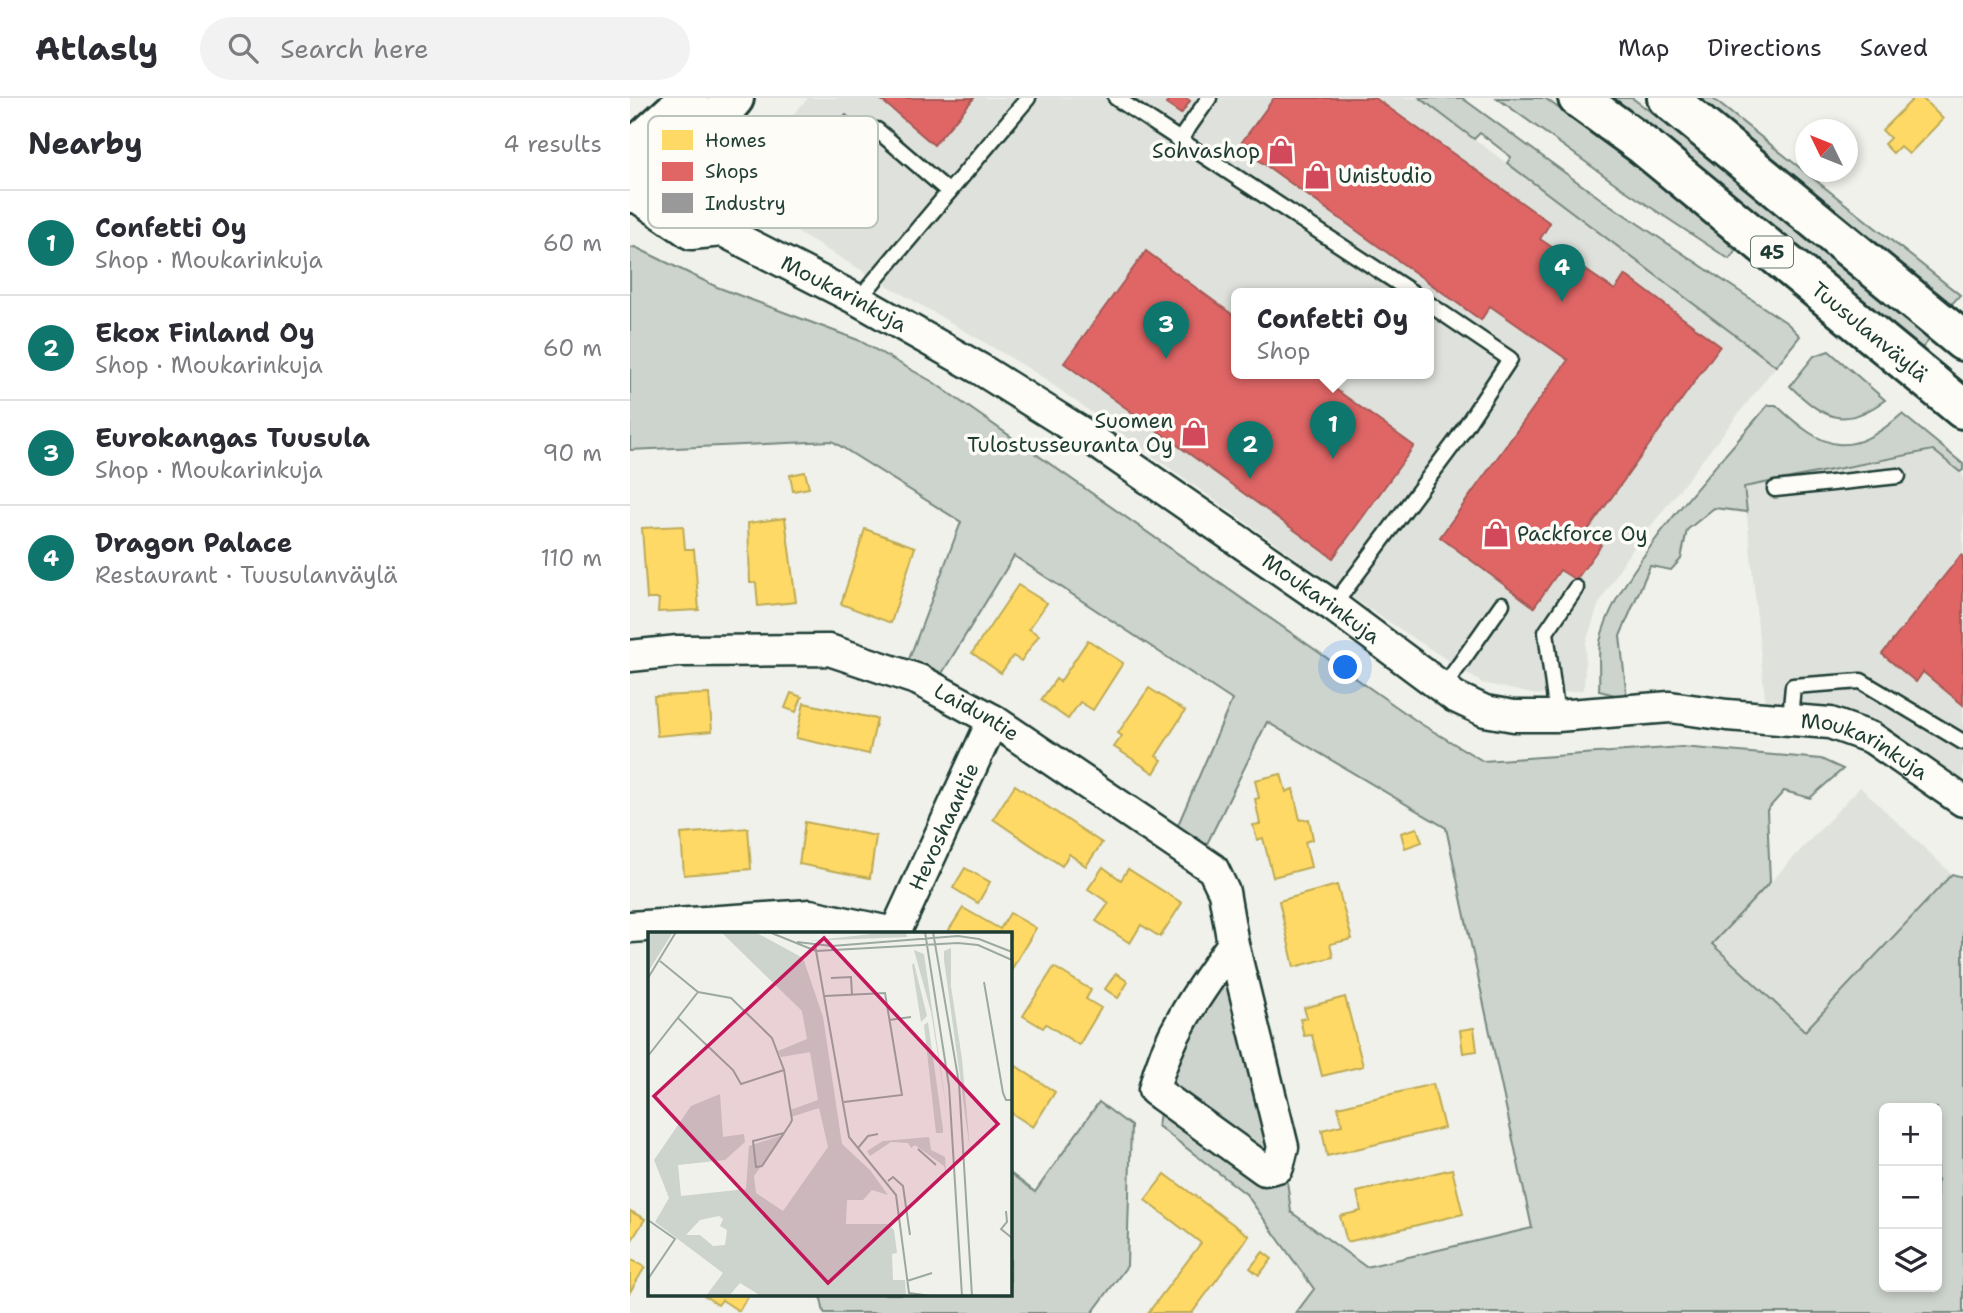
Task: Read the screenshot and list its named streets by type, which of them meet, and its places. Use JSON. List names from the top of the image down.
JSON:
{
  "streets": {
    "main road": ["45", "Tuusulanväylä"],
    "street": ["Moukarinkuja", "Laiduntie", "Hevoshaantie"]
  },
  "crossings": [
    ["Laiduntie", "Hevoshaantie"]
  ],
  "places": {
    "shop": [
      "Sohvashop",
      "Unistudio",
      "Suomen Tulostusseuranta Oy",
      "Packforce Oy"
    ]
  },
  "legend": ["Homes", "Shops", "Industry"],
  "north": "top left",
  "page": {
    "header": "Atlasly",
    "search": "Search here",
    "nav": ["Map", "Directions", "Saved"],
    "heading": ["Nearby", "4 results"],
    "list": [
      {
        "mark": "1",
        "name": "Confetti Oy",
        "note": "Shop · Moukarinkuja",
        "value": "60 m"
      },
      {
        "mark": "2",
        "name": "Ekox Finland Oy",
        "note": "Shop · Moukarinkuja",
        "value": "60 m"
      },
      {
        "mark": "3",
        "name": "Eurokangas Tuusula",
        "note": "Shop · Moukarinkuja",
        "value": "90 m"
      },
      {
        "mark": "4",
        "name": "Dragon Palace",
        "note": "Restaurant · Tuusulanväylä",
        "value": "110 m"
      }
    ],
    "pins": [
      "4",
      "3",
      "1",
      "2"
    ],
    "popup": ["Confetti Oy", "Shop"],
    "map_buttons": ["+", "−"]
  }
}
